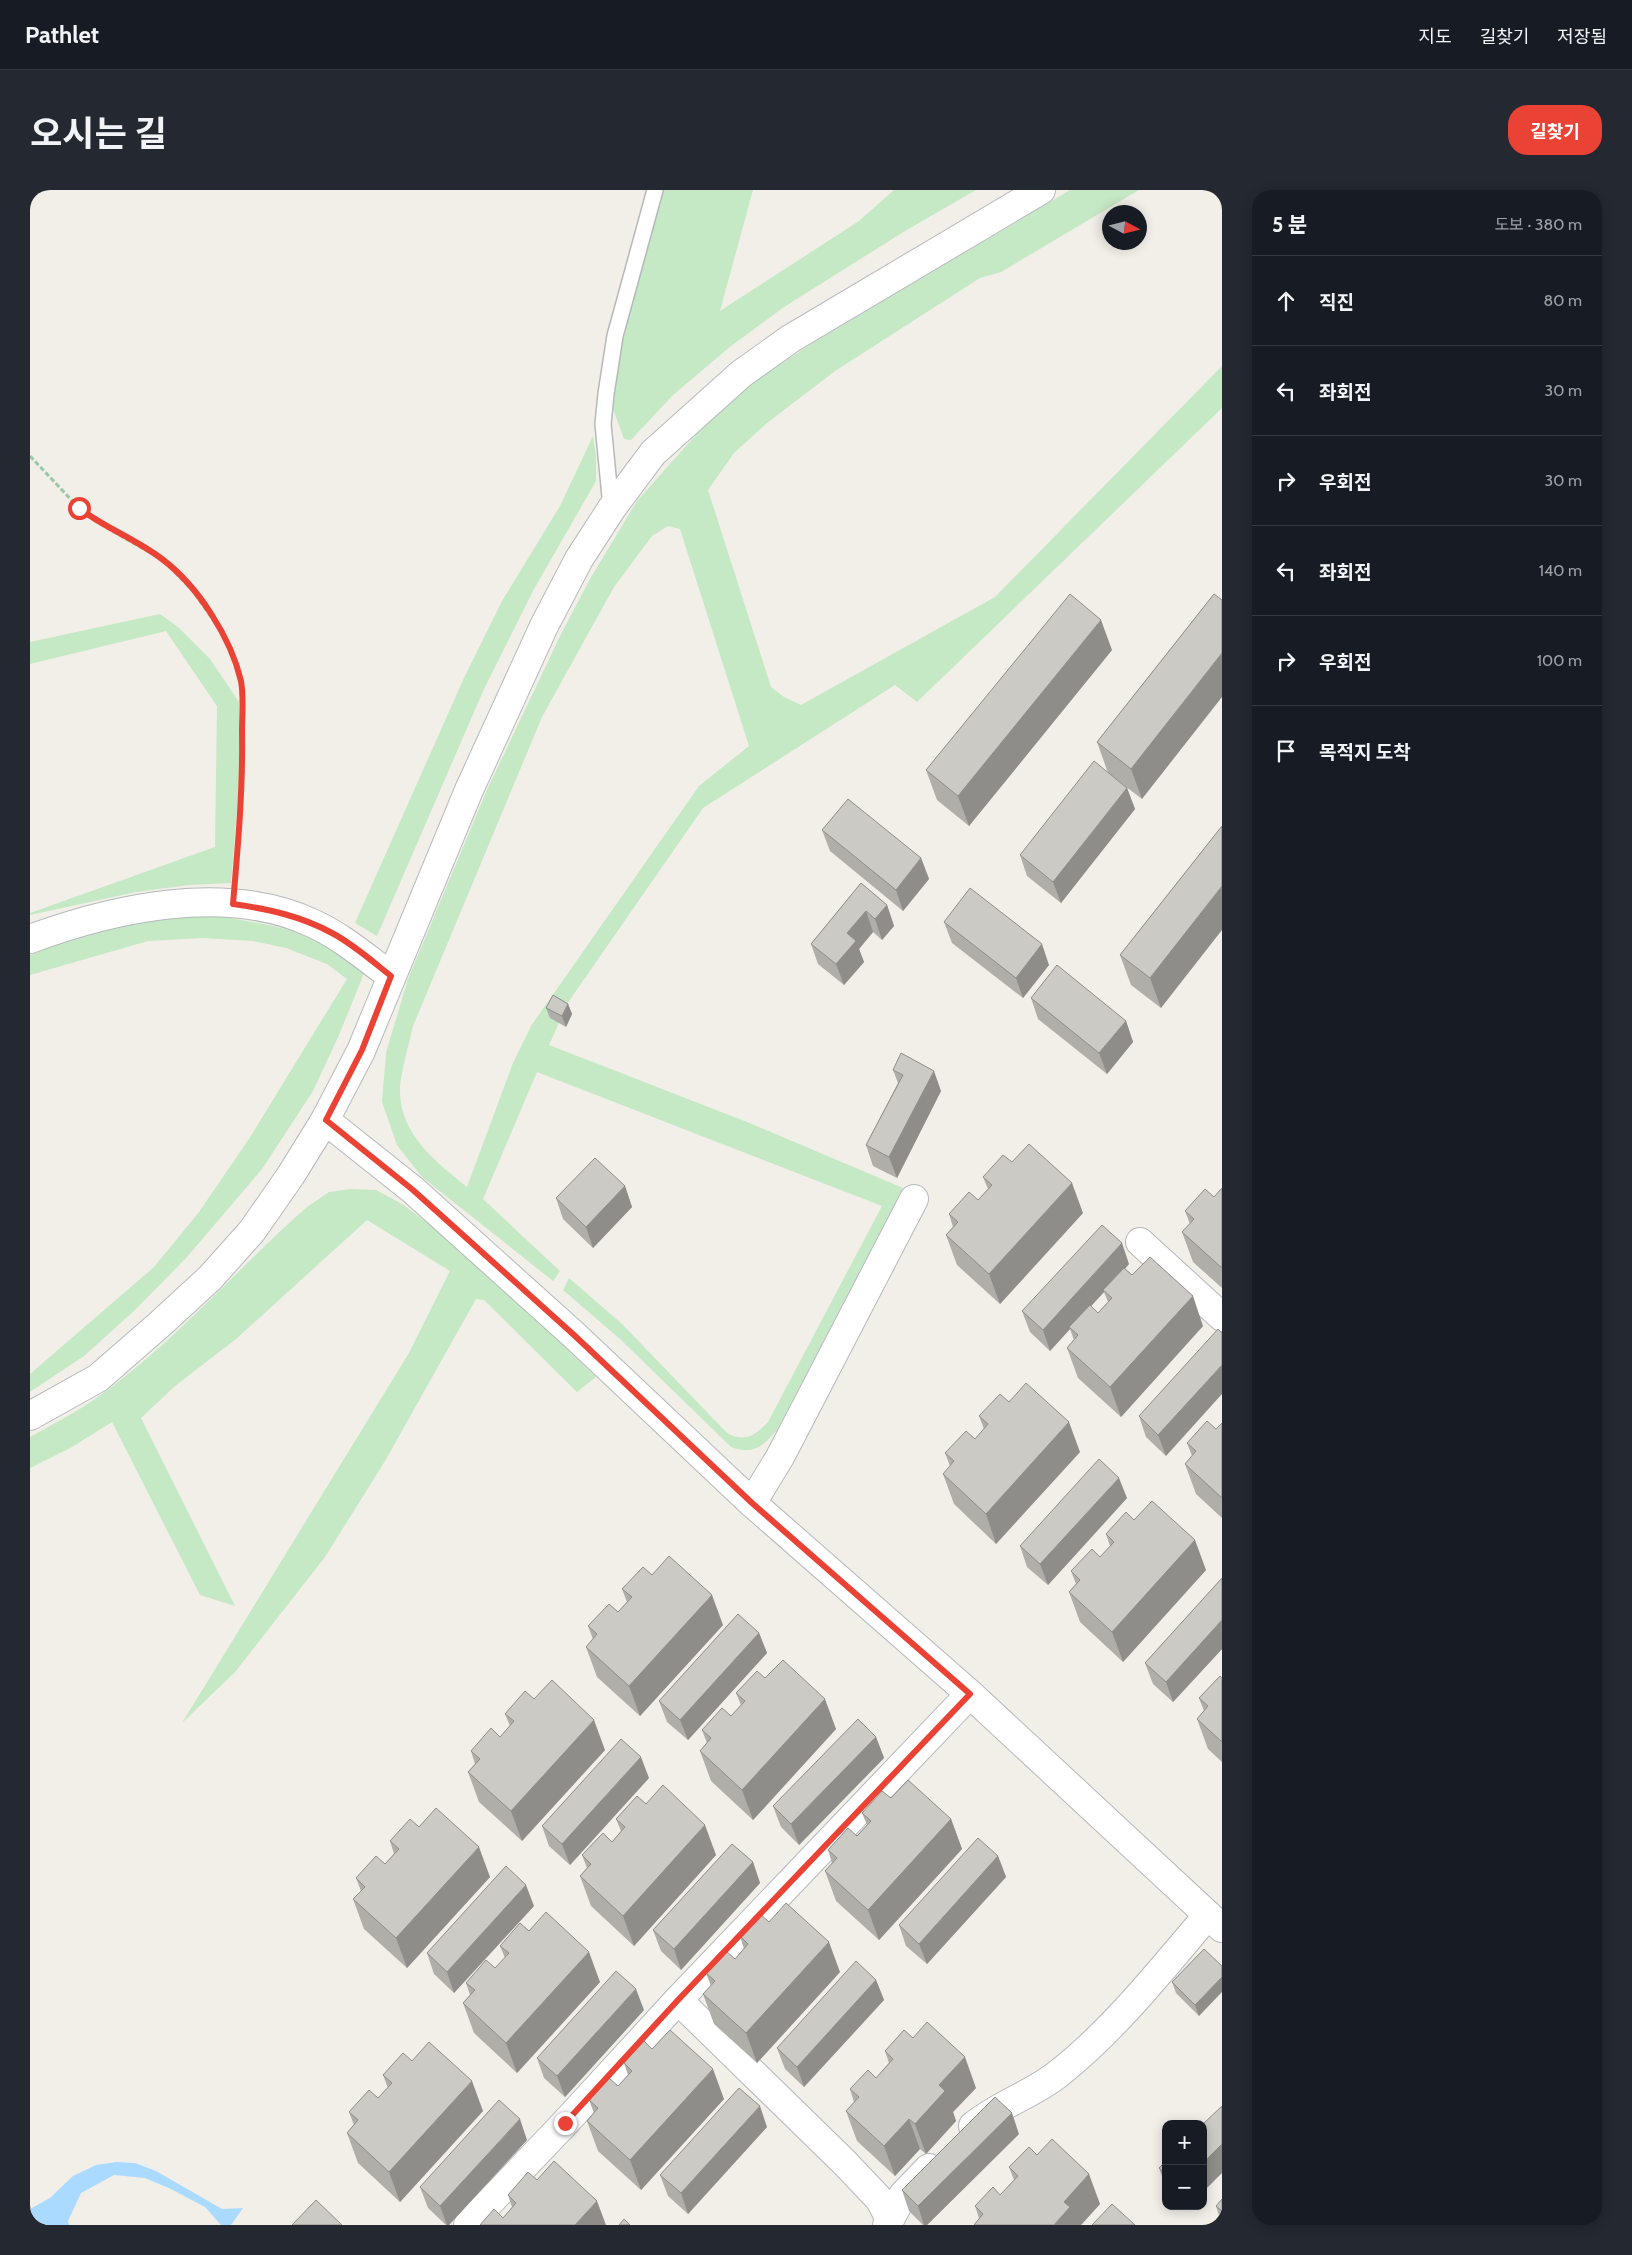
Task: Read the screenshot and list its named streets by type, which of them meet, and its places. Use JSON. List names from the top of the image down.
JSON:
{
  "north": "right",
  "page": {
    "header": "Pathlet",
    "nav": ["지도", "길찾기", "저장됨"],
    "title": "오시는 길",
    "buttons": "길찾기",
    "heading": ["5 분", "도보 · 380 m"],
    "list": [
      ["직진", "80 m"],
      ["좌회전", "30 m"],
      ["우회전", "30 m"],
      ["좌회전", "140 m"],
      ["우회전", "100 m"],
      "목적지 도착"
    ],
    "map_buttons": ["+", "−"]
  }
}
